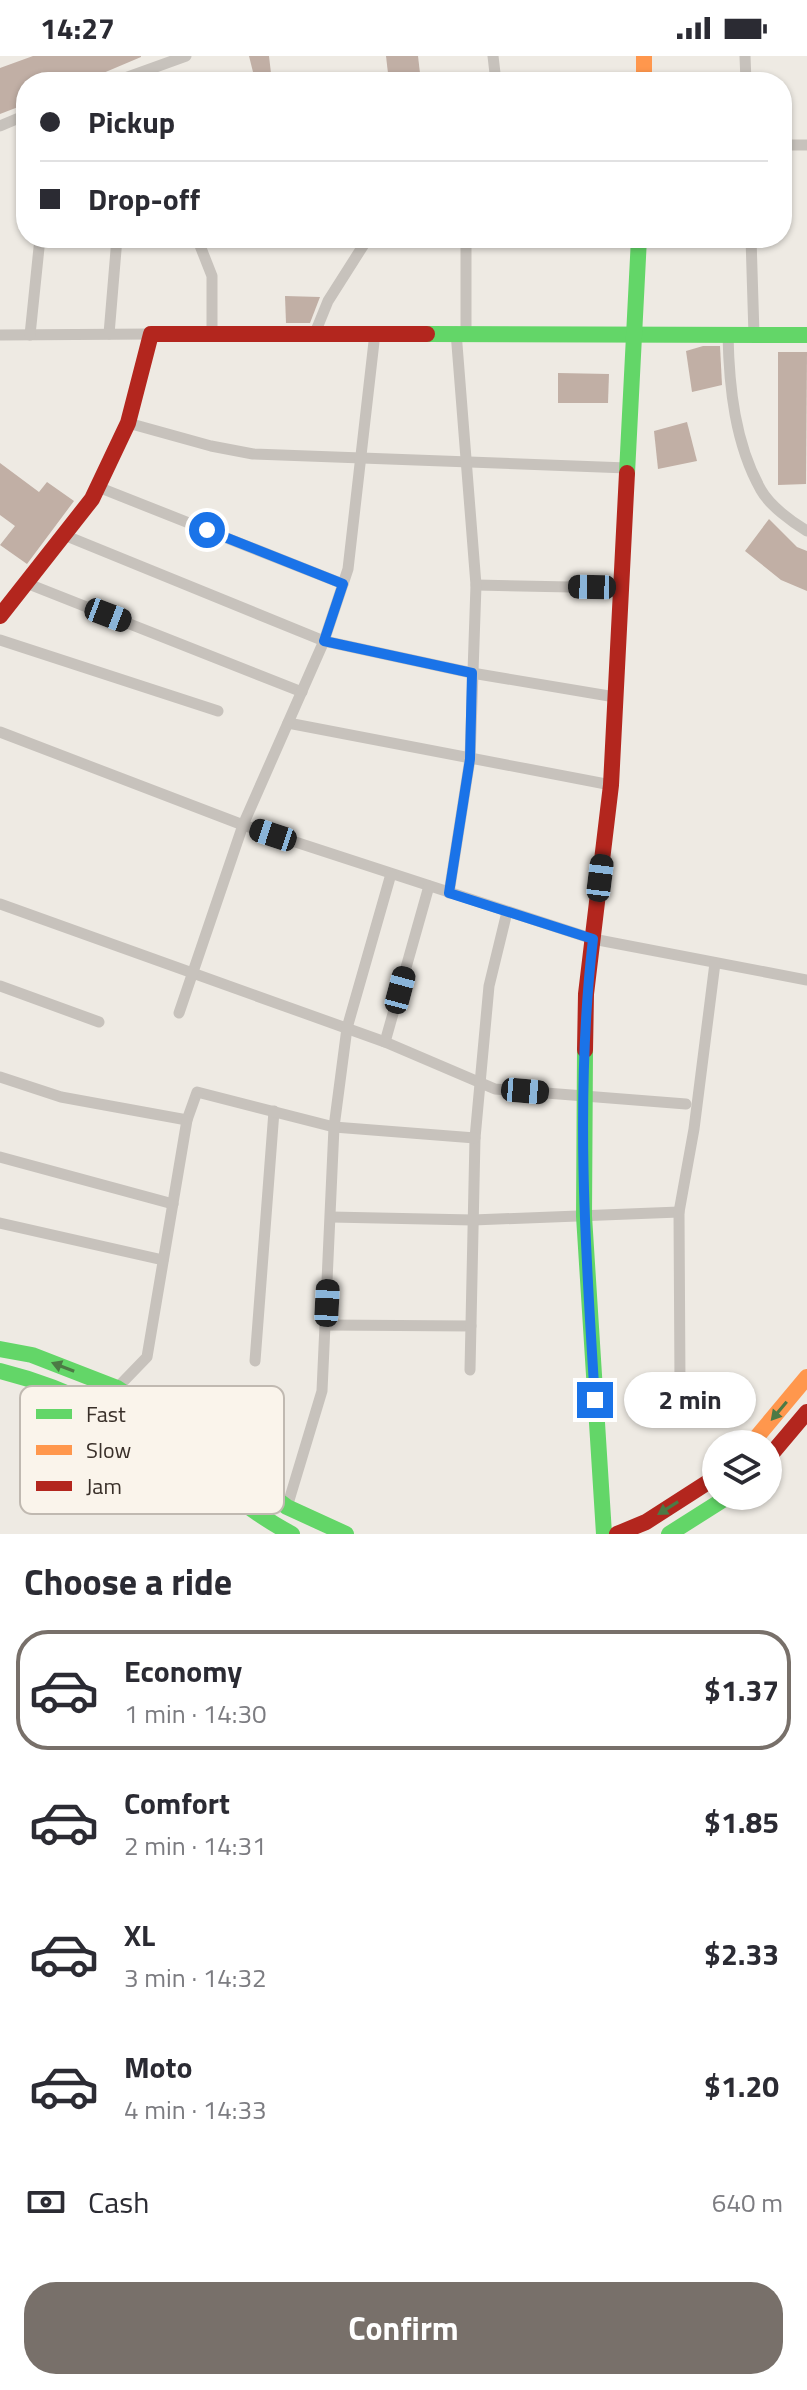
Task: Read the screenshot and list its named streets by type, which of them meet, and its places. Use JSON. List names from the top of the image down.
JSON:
{
  "legend": ["Fast", "Slow", "Jam"],
  "page": {
    "status": "14:27",
    "banner": ["Pickup", "Drop-off"],
    "bubble": "2 min",
    "heading": "Choose a ride",
    "list": [
      {
        "name": "Economy",
        "note": "1 min · 14:30",
        "value": "$1.37"
      },
      {
        "name": "Comfort",
        "note": "2 min · 14:31",
        "value": "$1.85"
      },
      {
        "name": "XL",
        "note": "3 min · 14:32",
        "value": "$2.33"
      },
      {
        "name": "Moto",
        "note": "4 min · 14:33",
        "value": "$1.20"
      }
    ],
    "pay": ["Cash", "640 m"],
    "buttons": "Confirm"
  }
}
